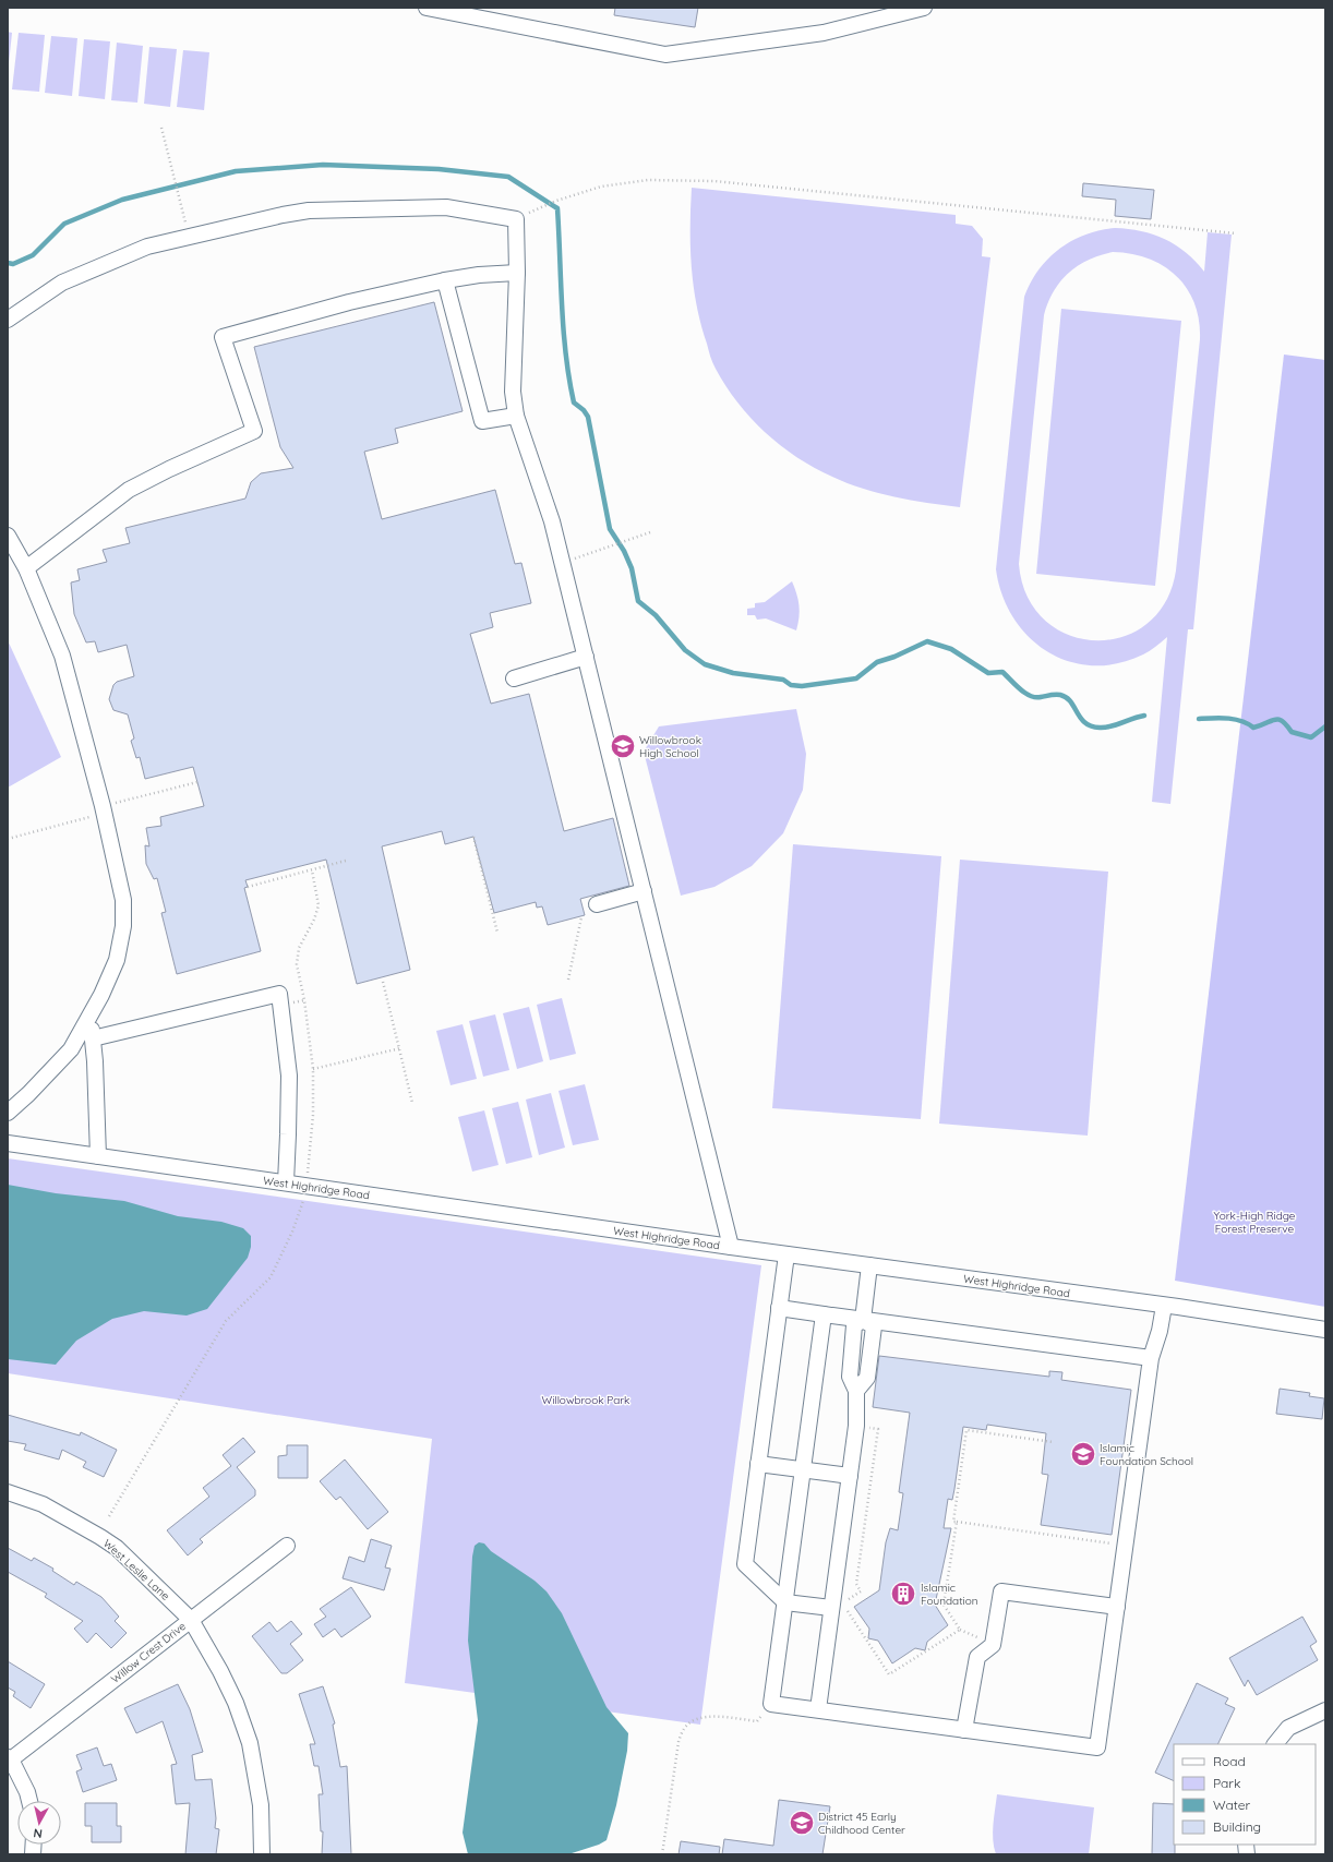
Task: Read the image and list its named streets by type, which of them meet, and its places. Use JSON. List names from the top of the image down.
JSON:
{
  "streets": {
    "street": ["West Highridge Road", "West Leslie Lane", "Willow Crest Drive"]
  },
  "crossings": [
    ["West Leslie Lane", "Willow Crest Drive"]
  ],
  "parks": ["York-High Ridge Forest Preserve", "Willowbrook Park"],
  "places": {
    "school or university": ["Willowbrook High School", "Islamic Foundation School", "District 45 Early Childhood Center"],
    "building": ["Islamic Foundation"]
  },
  "legend": [
    "Road",
    "Park",
    "Water",
    "Building"
  ],
  "north": "bottom"
}
